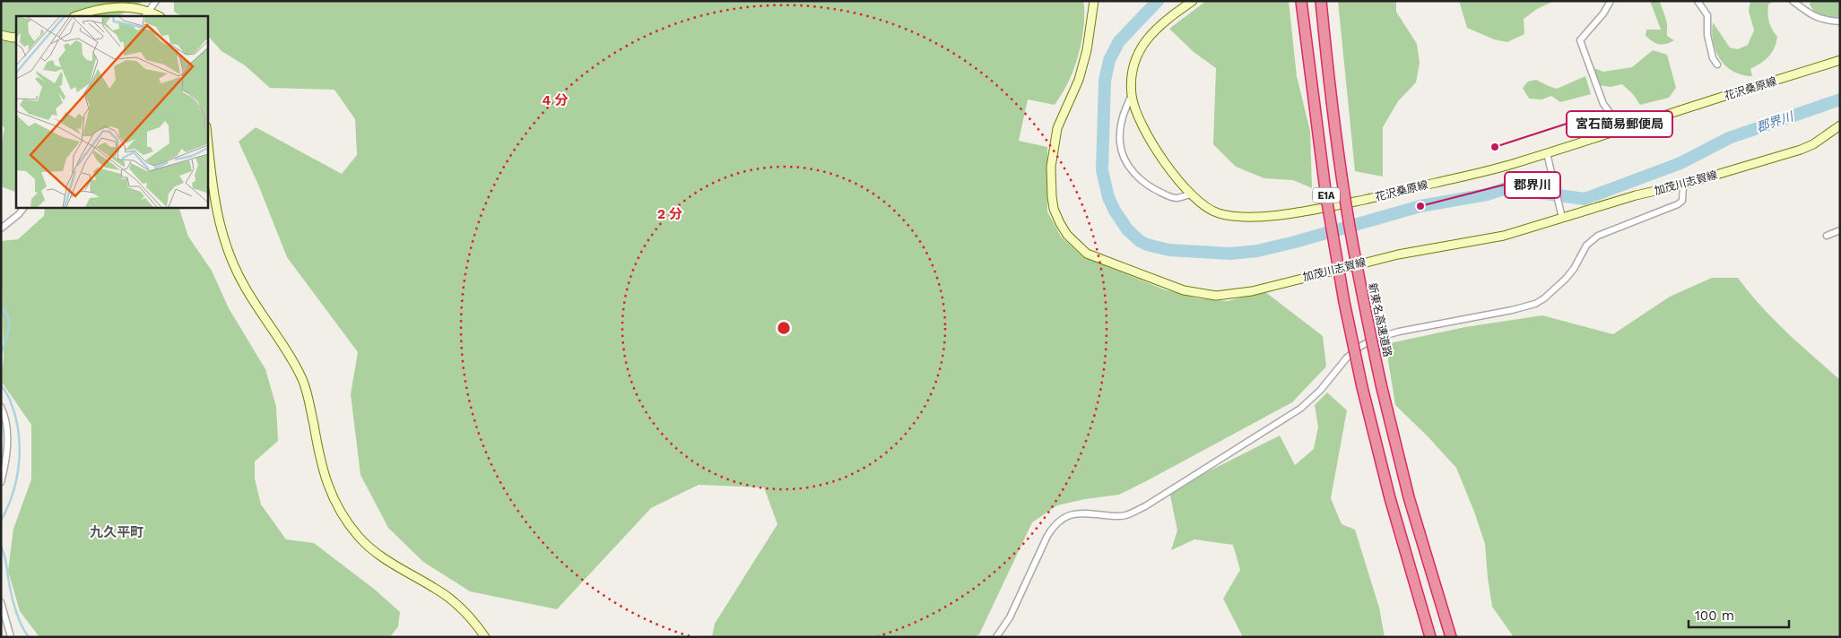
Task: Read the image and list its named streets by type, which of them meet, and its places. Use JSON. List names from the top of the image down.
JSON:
{
  "streets": {
    "highway": ["E1A", "新東名高速道路"],
    "main road": ["花沢桑原線", "加茂川志賀線"]
  },
  "districts": ["九久平町"],
  "water": ["郡界川"],
  "places": ["宮石簡易郵便局", "郡界川"],
  "scale_bar": "100 m",
  "rings": ["4 分", "2 分"]
}
